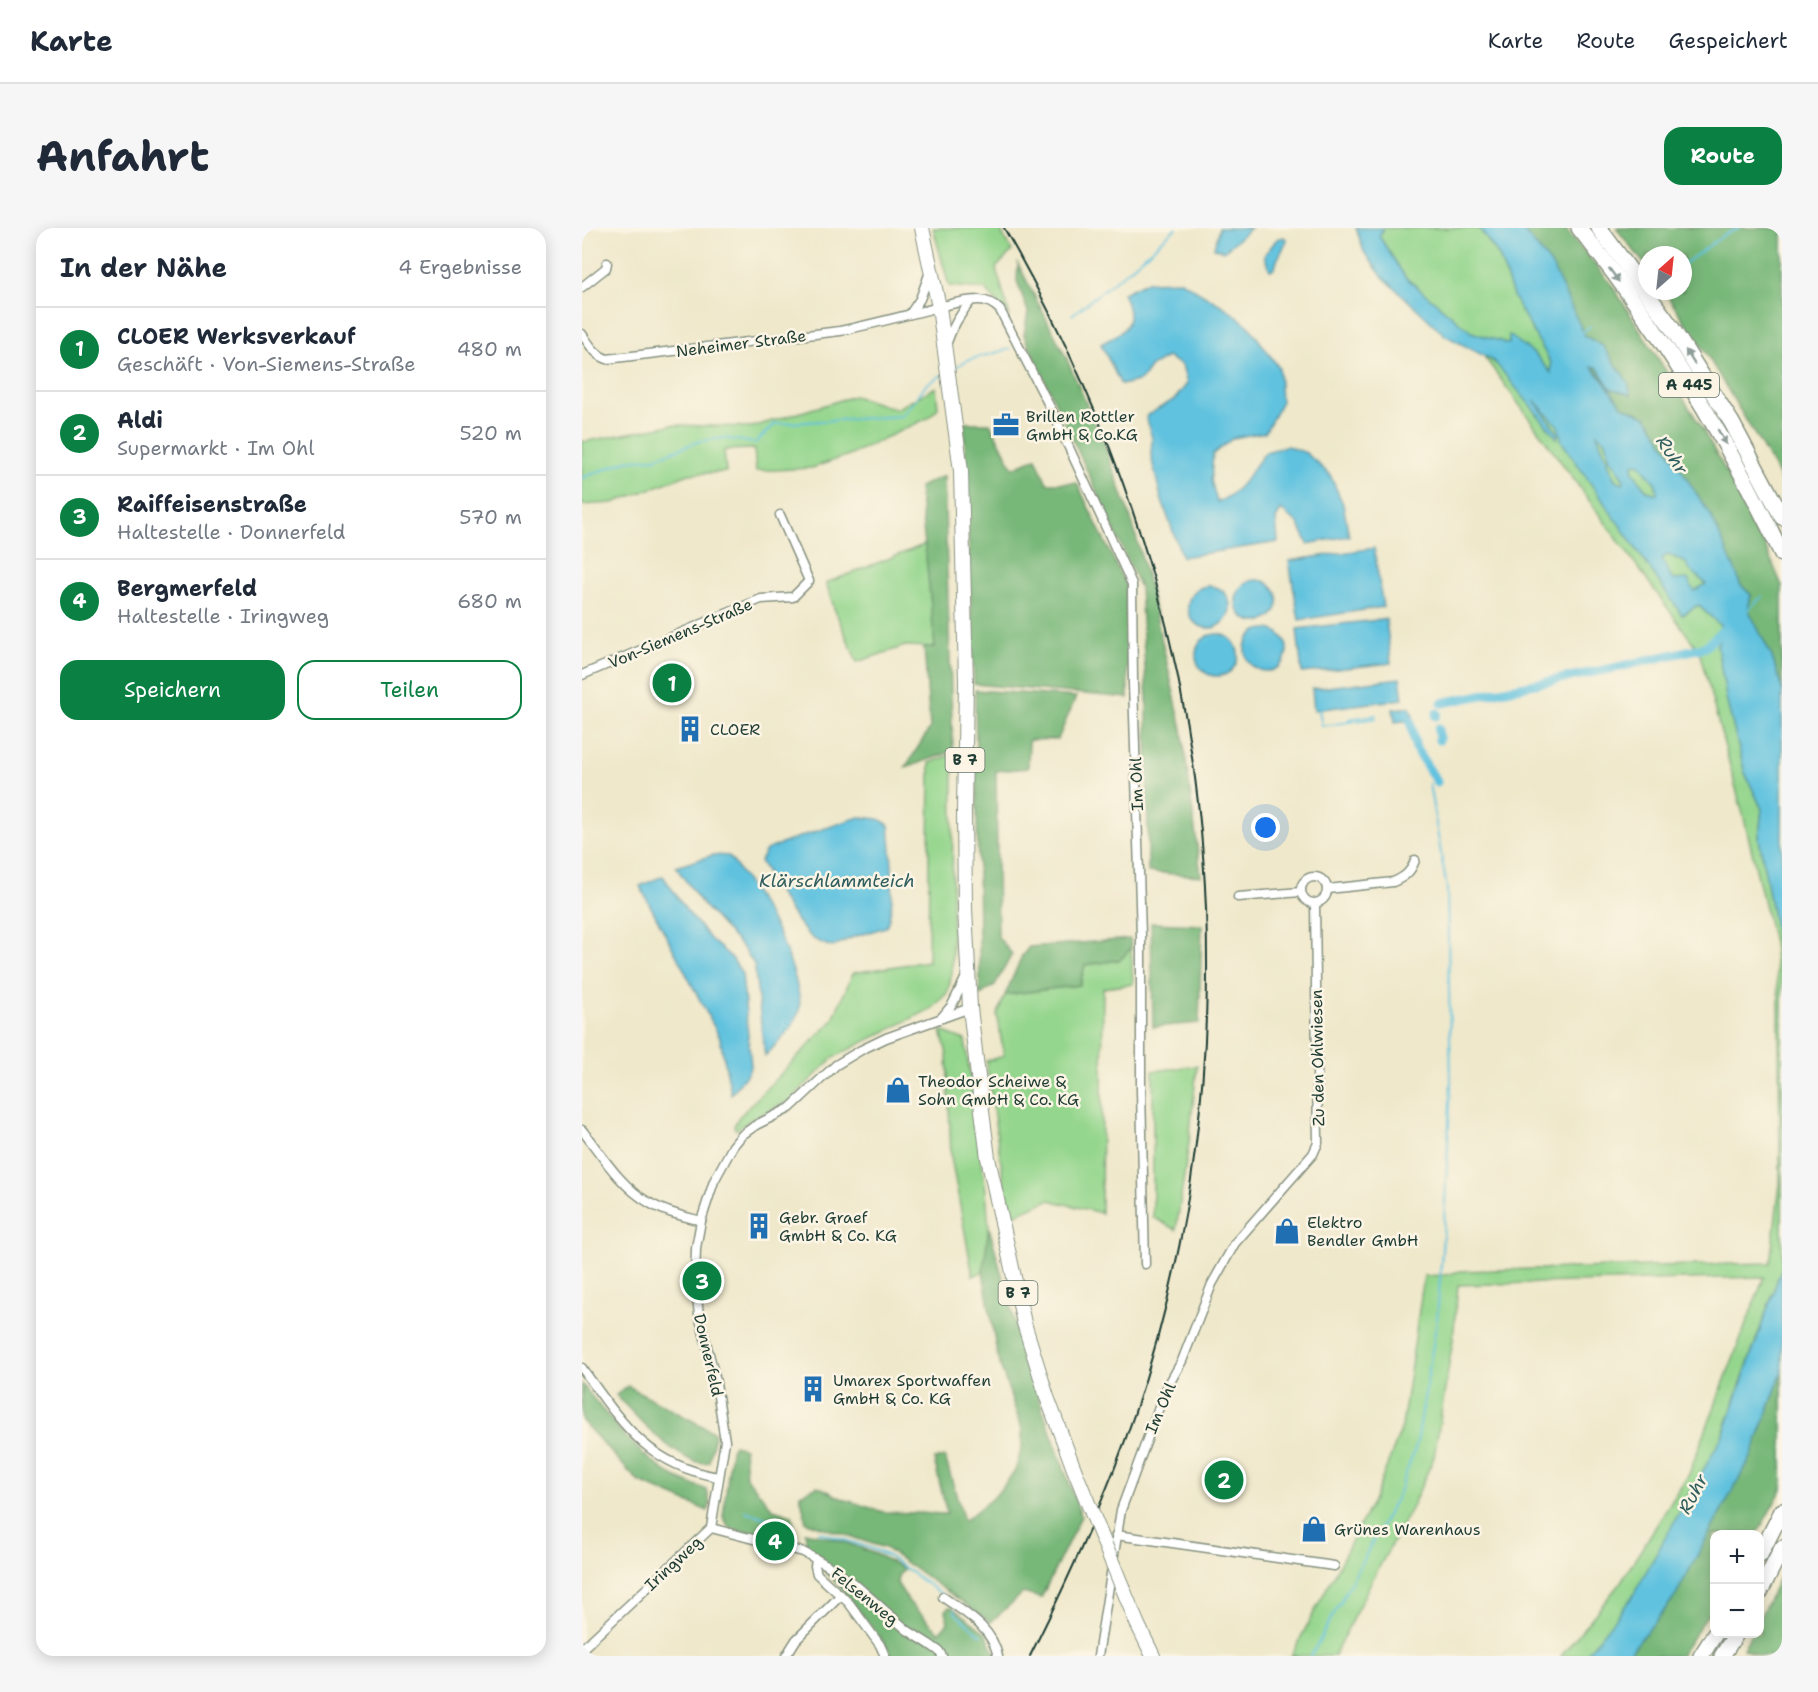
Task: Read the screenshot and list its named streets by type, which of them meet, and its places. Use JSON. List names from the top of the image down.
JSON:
{
  "streets": {
    "highway": ["A 445"],
    "main road": ["B 7"],
    "street": [
      "Neheimer Straße",
      "Von-Siemens-Straße",
      "Im Ohl",
      "Zu den Ohlwiesen",
      "Donnerfeld",
      "Iringweg",
      "Felsenweg"
    ]
  },
  "crossings": [
    ["Neheimer Straße", "B 7"],
    ["Neheimer Straße", "Im Ohl"],
    ["B 7", "Donnerfeld"],
    ["Im Ohl", "Zu den Ohlwiesen"],
    ["Donnerfeld", "Iringweg"],
    ["Iringweg", "Felsenweg"]
  ],
  "water": ["Ruhr", "Klärschlammteich"],
  "places": {
    "office": ["Brillen Rottler GmbH & Co.KG"],
    "building": ["CLOER", "Gebr. Graef GmbH & Co. KG", "Umarex Sportwaffen GmbH & Co. KG"],
    "shop": ["Theodor Scheiwe & Sohn GmbH & Co. KG", "Elektro Bendler GmbH", "Grünes Warenhaus"]
  },
  "north": "top right",
  "page": {
    "header": "Karte",
    "nav": ["Karte", "Route", "Gespeichert"],
    "buttons": [
      "Route",
      ["Speichern", "Teilen"]
    ],
    "title": "Anfahrt",
    "heading": ["In der Nähe", "4 Ergebnisse"],
    "list": [
      {
        "mark": "1",
        "name": "CLOER Werksverkauf",
        "note": "Geschäft · Von-Siemens-Straße",
        "value": "480 m"
      },
      {
        "mark": "2",
        "name": "Aldi",
        "note": "Supermarkt · Im Ohl",
        "value": "520 m"
      },
      {
        "mark": "3",
        "name": "Raiffeisenstraße",
        "note": "Haltestelle · Donnerfeld",
        "value": "570 m"
      },
      {
        "mark": "4",
        "name": "Bergmerfeld",
        "note": "Haltestelle · Iringweg",
        "value": "680 m"
      }
    ],
    "pins": [
      "1",
      "3",
      "2",
      "4"
    ],
    "map_buttons": ["+", "−"]
  }
}
